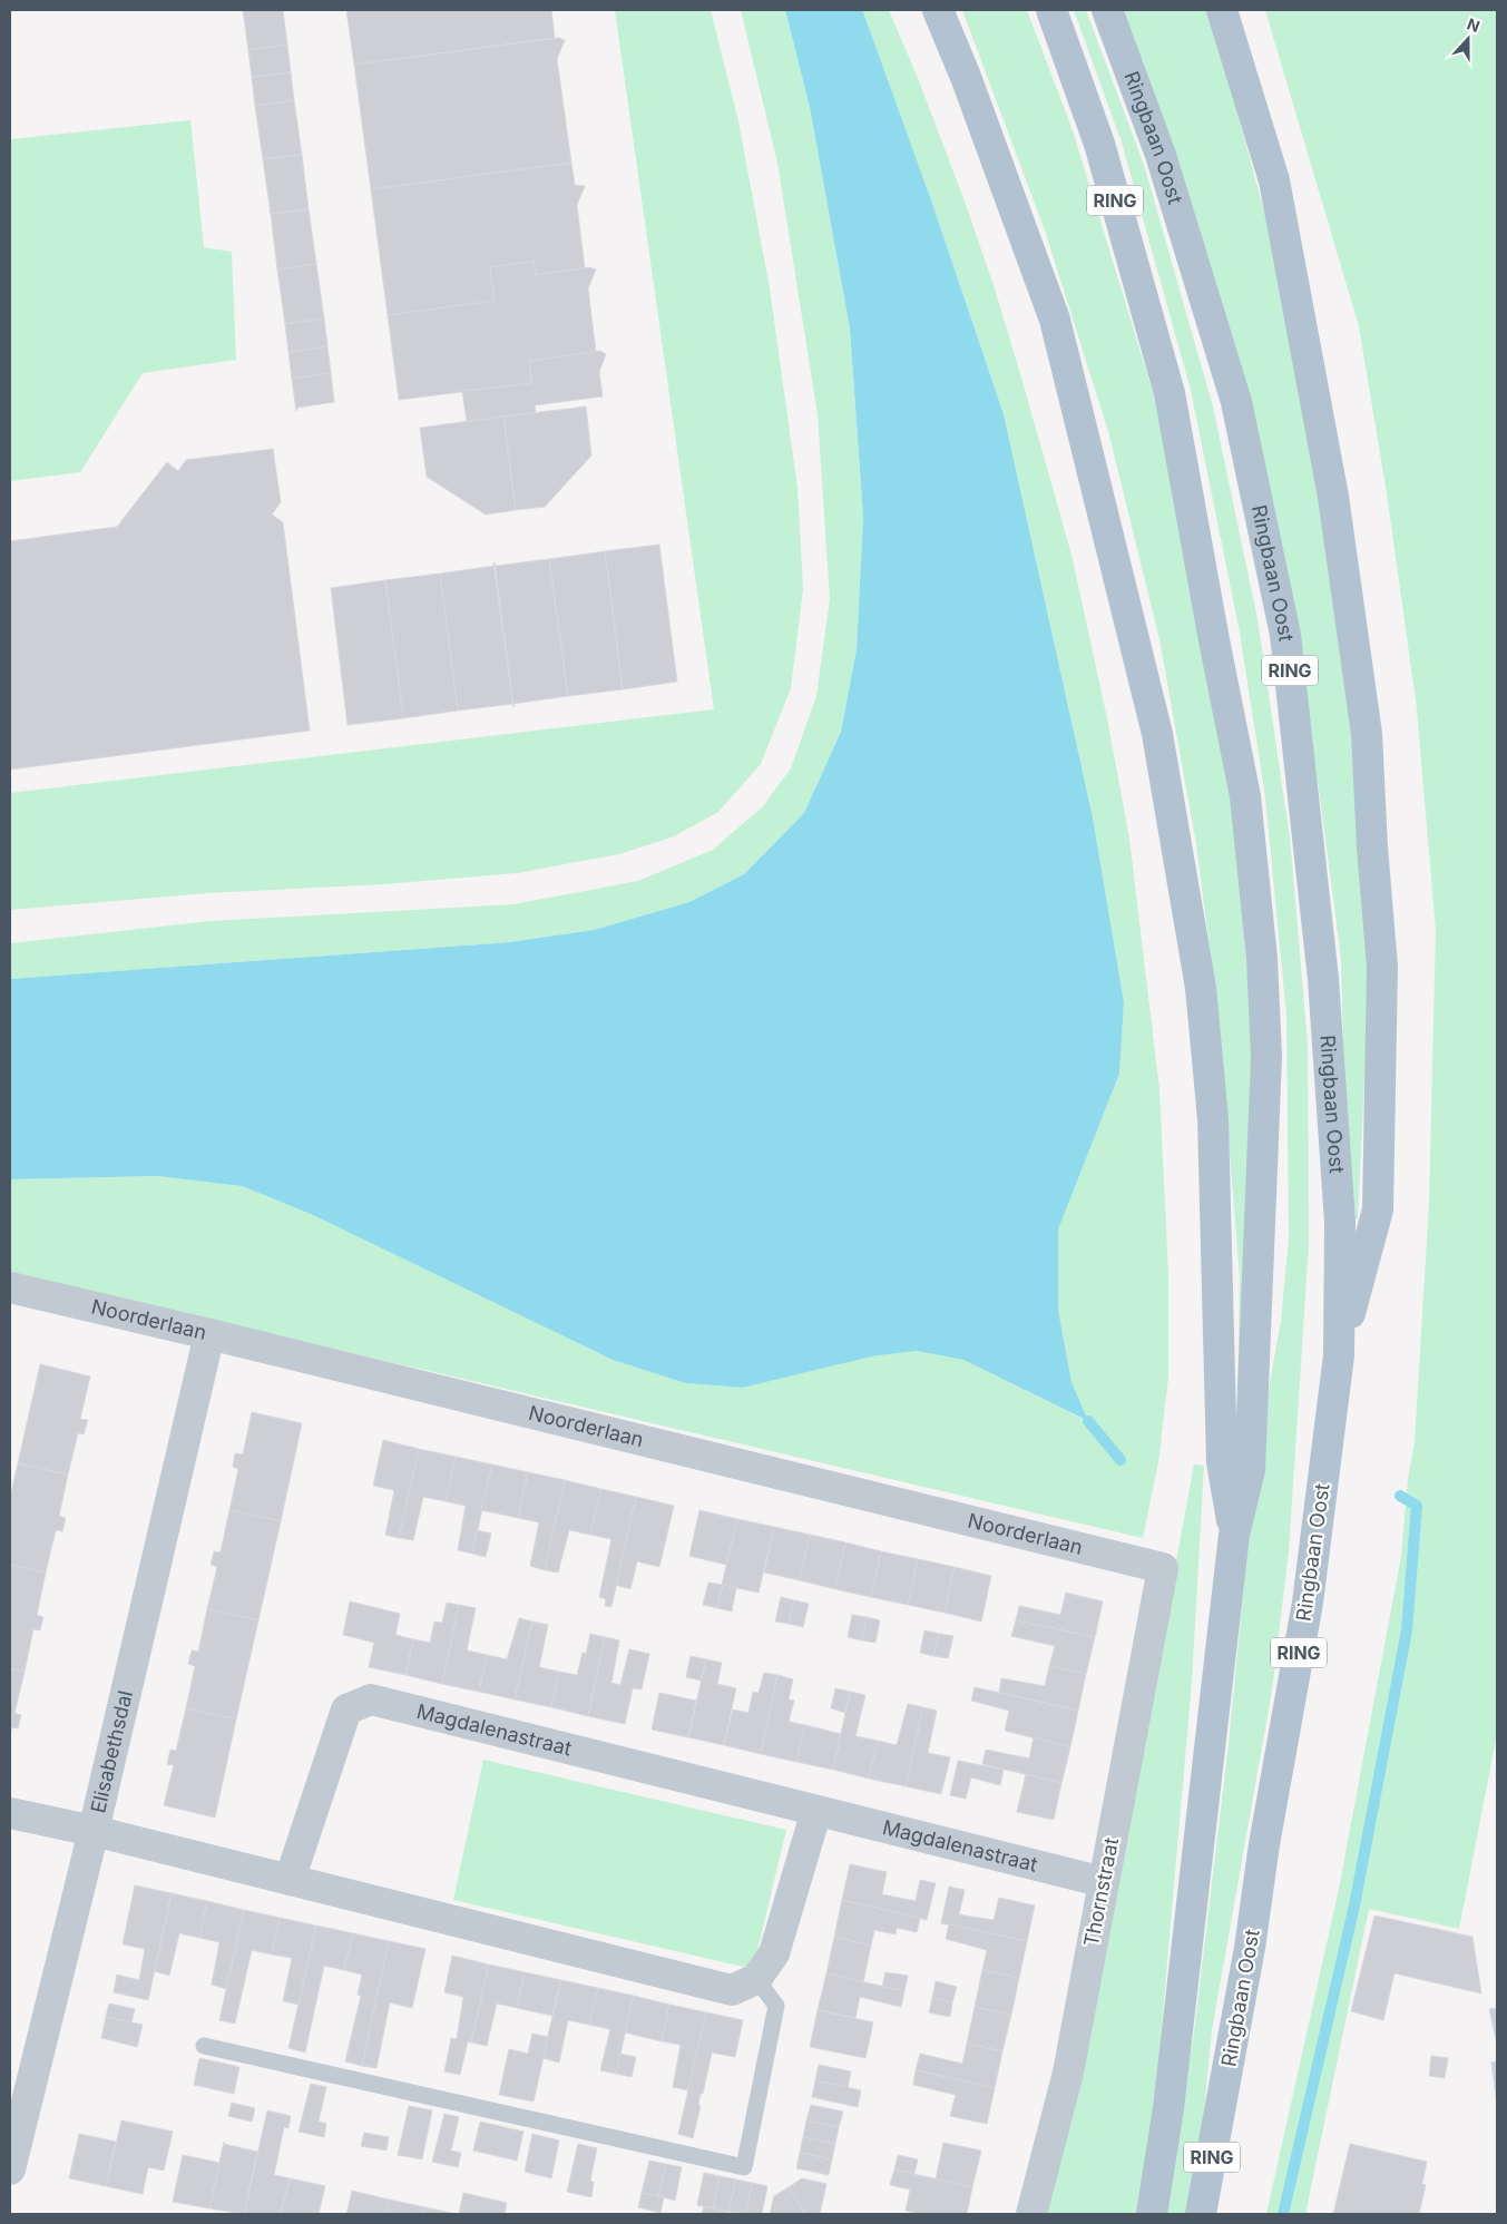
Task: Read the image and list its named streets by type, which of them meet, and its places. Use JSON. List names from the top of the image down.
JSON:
{
  "streets": {
    "main road": ["Ringbaan Oost", "RING"],
    "street": [
      "Noorderlaan",
      "Magdalenastraat",
      "Elisabethsdal",
      "Thornstraat"
    ]
  },
  "crossings": [
    ["Noorderlaan", "Elisabethsdal"],
    ["Noorderlaan", "Thornstraat"],
    ["Magdalenastraat", "Thornstraat"]
  ],
  "north": "top"
}
